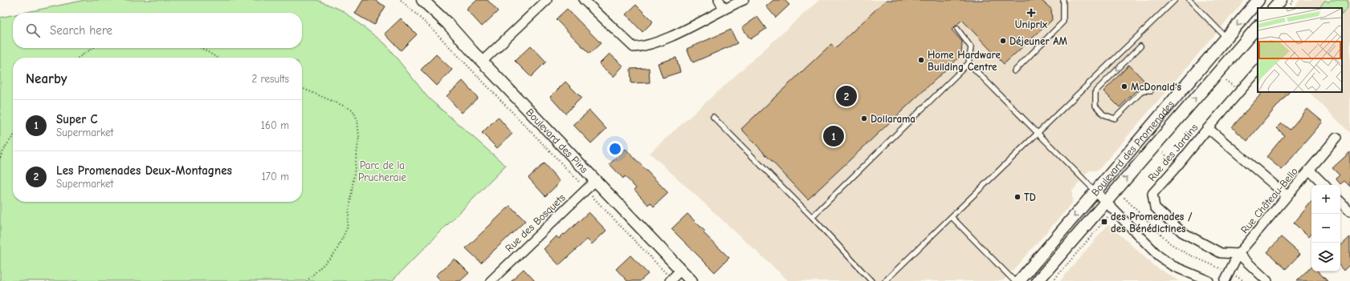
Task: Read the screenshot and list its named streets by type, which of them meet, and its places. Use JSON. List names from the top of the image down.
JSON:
{
  "streets": {
    "street": [
      "Boulevard des Pins",
      "Boulevard des Promenades",
      "Rue des Jardins",
      "Rue Château-Bello",
      "Rue des Bosquets"
    ]
  },
  "crossings": [
    ["Boulevard des Pins", "Rue des Bosquets"],
    ["Rue des Jardins", "Rue Château-Bello"]
  ],
  "parks": ["Parc de la Prucheraie"],
  "places": {
    "health": ["Uniprix"],
    "other": [
      "Déjeuner AM",
      "Home Hardware Building Centre",
      "McDonald's",
      "Dollarama",
      "TD"
    ],
    "transit": ["des Promenades / des Bénédictines"]
  },
  "page": {
    "search": "Search here",
    "heading": ["Nearby", "2 results"],
    "pins": ["2", "1"],
    "list": [
      {
        "mark": "1",
        "name": "Super C",
        "note": "Supermarket",
        "value": "160 m"
      },
      {
        "mark": "2",
        "name": "Les Promenades Deux-Montagnes",
        "note": "Supermarket",
        "value": "170 m"
      }
    ],
    "map_buttons": ["+", "−"]
  }
}
